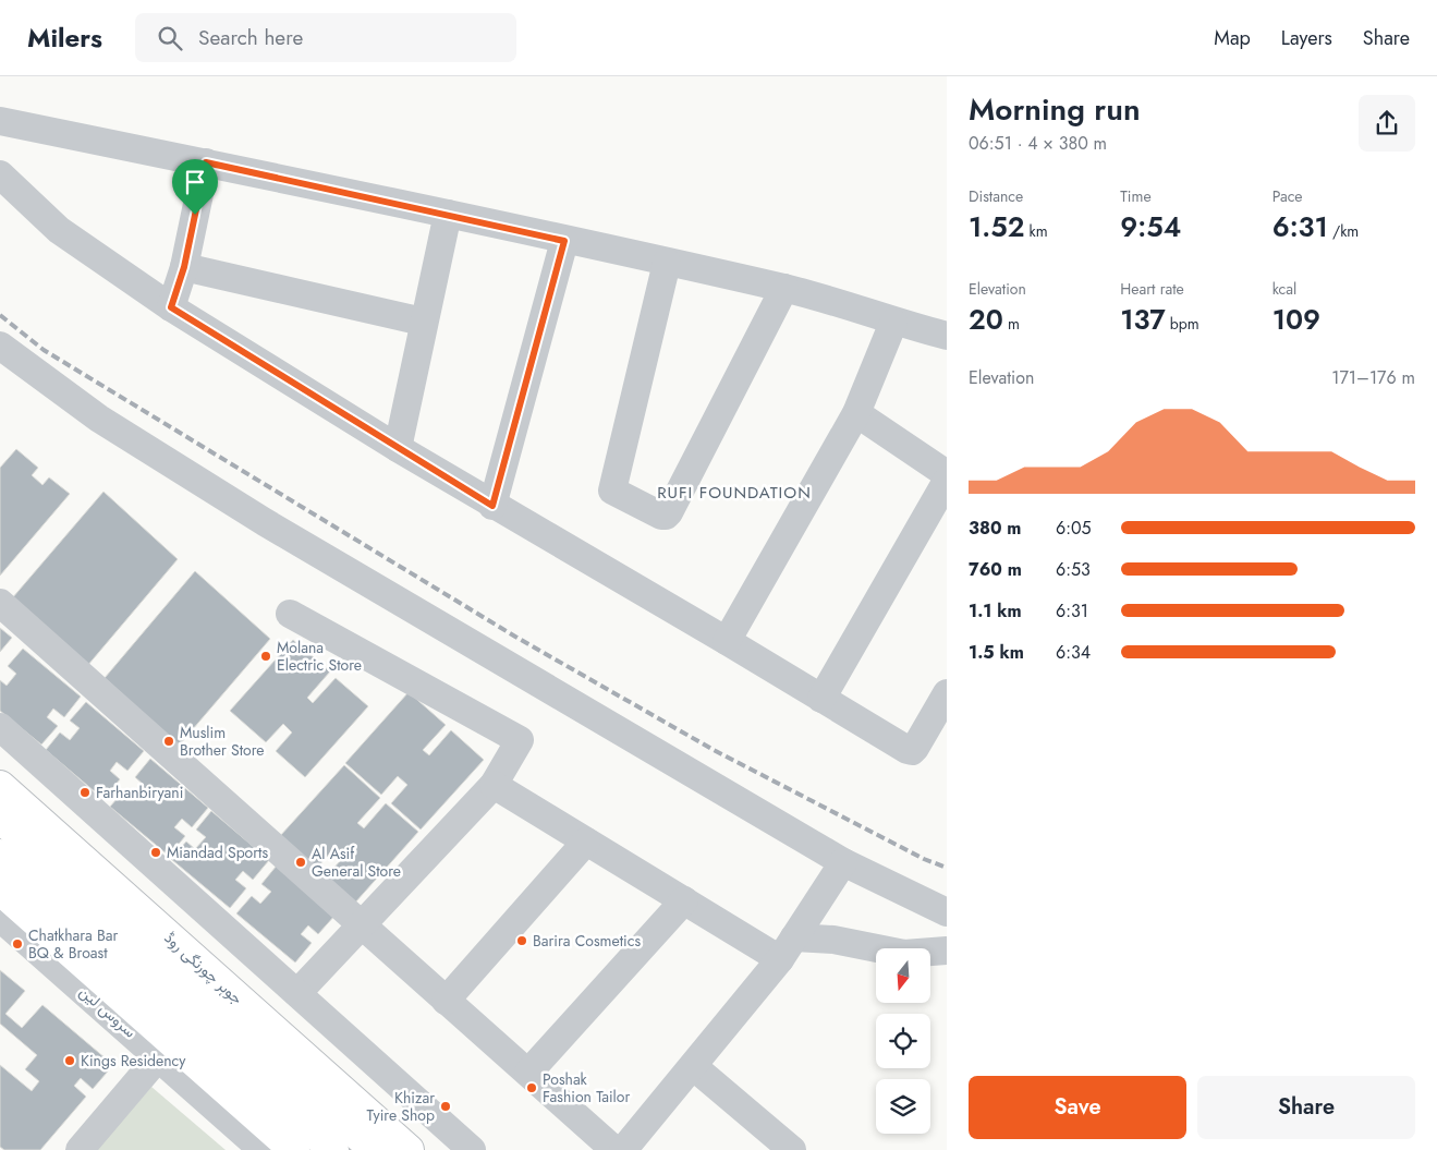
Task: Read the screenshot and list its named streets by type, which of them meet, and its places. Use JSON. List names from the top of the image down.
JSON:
{
  "streets": {
    "main road": ["جوہر چورنگی روڈ"],
    "street": ["سروس لین"]
  },
  "districts": ["RUFI FOUNDATION"],
  "places": [
    "Molana Electric Store",
    "Muslim Brother Store",
    "Farhanbiryani",
    "Miandad Sports",
    "Al Asif General Store",
    "Barira Cosmetics",
    "Chatkhara Bar BQ & Broast",
    "Kings Residency",
    "Poshak Fashion Tailor",
    "Khizar Tyire Shop"
  ],
  "north": "bottom",
  "page": {
    "header": "Milers",
    "search": "Search here",
    "nav": ["Map", "Layers", "Share"],
    "heading": ["Morning run", "06:51 · 4 × 380 m"],
    "stats": [
      ["Distance", "1.52 km"],
      ["Time", "9:54"],
      ["Pace", "6:31 /km"],
      ["Elevation", "20 m"],
      ["Heart rate", "137 bpm"],
      ["kcal", "109"]
    ],
    "chart": ["Elevation", "171–176 m"],
    "list": [
      {
        "name": "380 m",
        "note": "6:05"
      },
      {
        "name": "760 m",
        "note": "6:53"
      },
      {
        "name": "1.1 km",
        "note": "6:31"
      },
      {
        "name": "1.5 km",
        "note": "6:34"
      }
    ],
    "buttons": ["Save", "Share"]
  }
}
